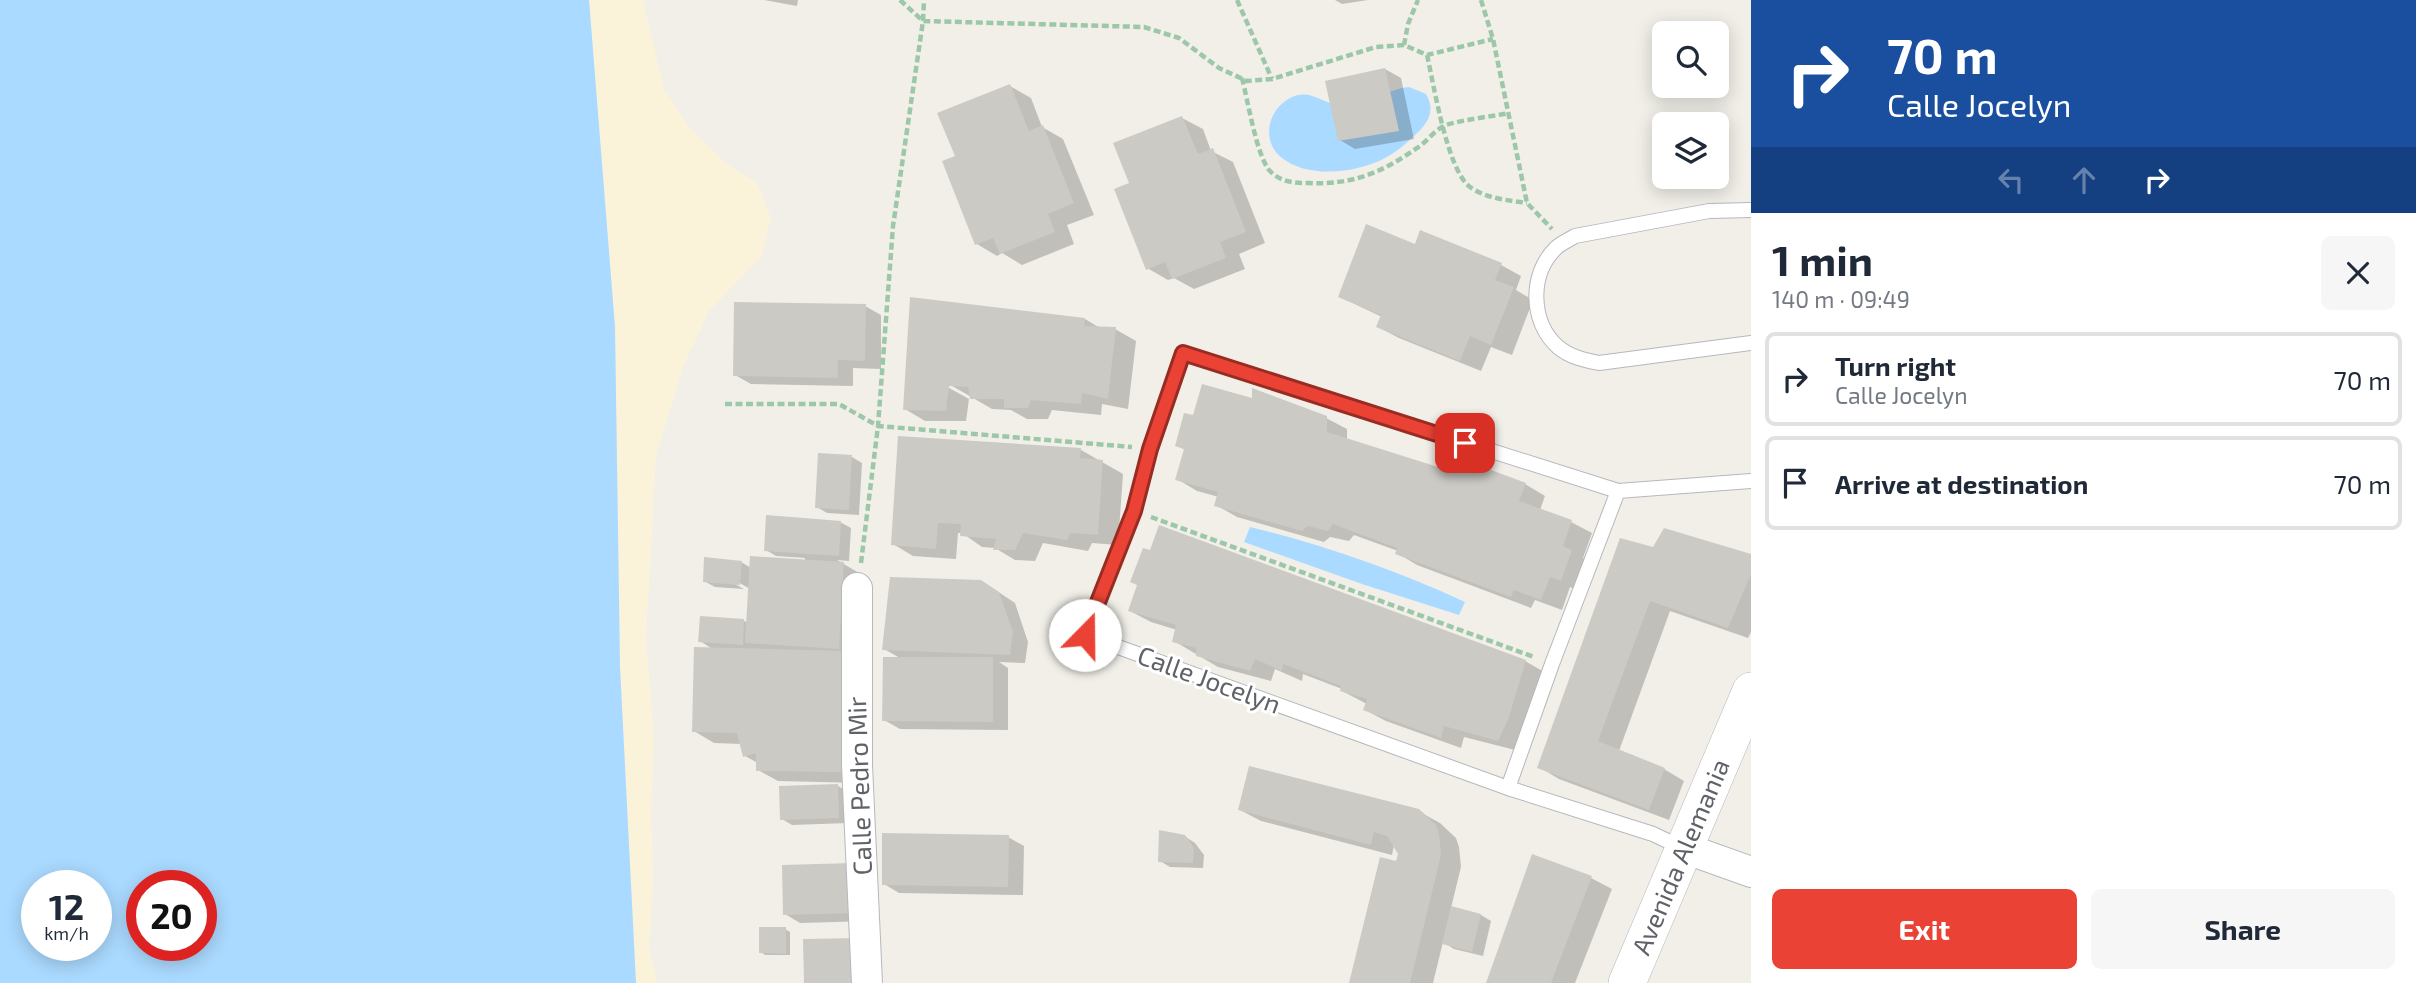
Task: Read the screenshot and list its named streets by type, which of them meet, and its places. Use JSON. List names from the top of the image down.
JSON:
{
  "streets": {
    "street": ["Calle Pedro Mir", "Avenida Alemania"],
    "lane": ["Calle Jocelyn"]
  },
  "page": {
    "turn": ["70 m", "Calle Jocelyn"],
    "heading": ["1 min", "140 m · 09:49"],
    "list": [
      {
        "name": "Turn right",
        "note": "Calle Jocelyn",
        "value": "70 m"
      },
      {
        "name": "Arrive at destination",
        "value": "70 m"
      }
    ],
    "speed": "12 km/h",
    "limit": "20",
    "buttons": ["Exit", "Share"]
  }
}
